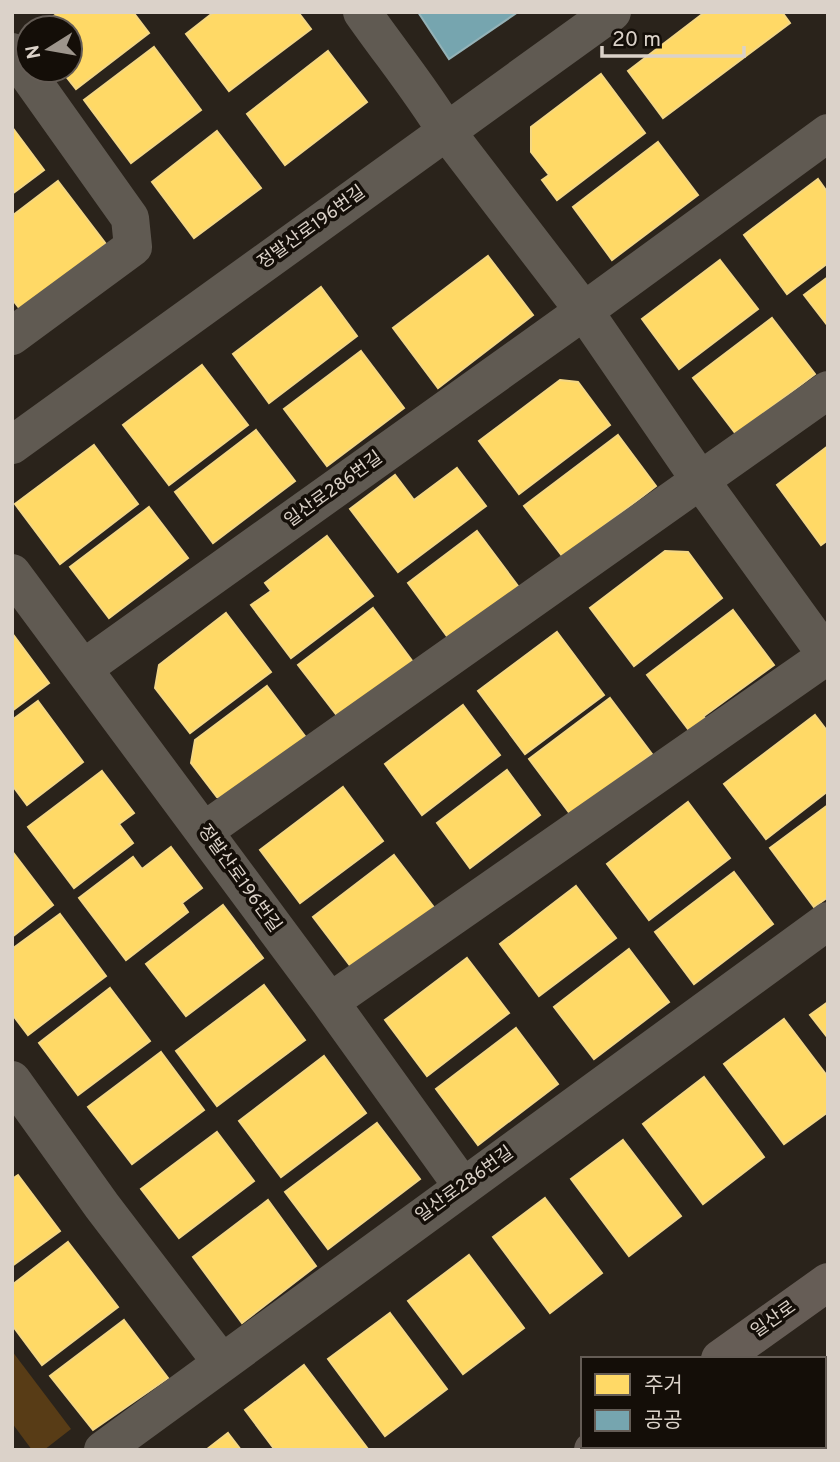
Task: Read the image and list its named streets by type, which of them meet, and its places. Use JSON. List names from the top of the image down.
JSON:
{
  "streets": {
    "main road": ["일산로"],
    "street": ["정발산로196번길", "일산로286번길"]
  },
  "crossings": [
    ["정발산로196번길", "일산로286번길"]
  ],
  "legend": ["주거", "공공"],
  "scale_bar": "20 m",
  "north": "left"
}
